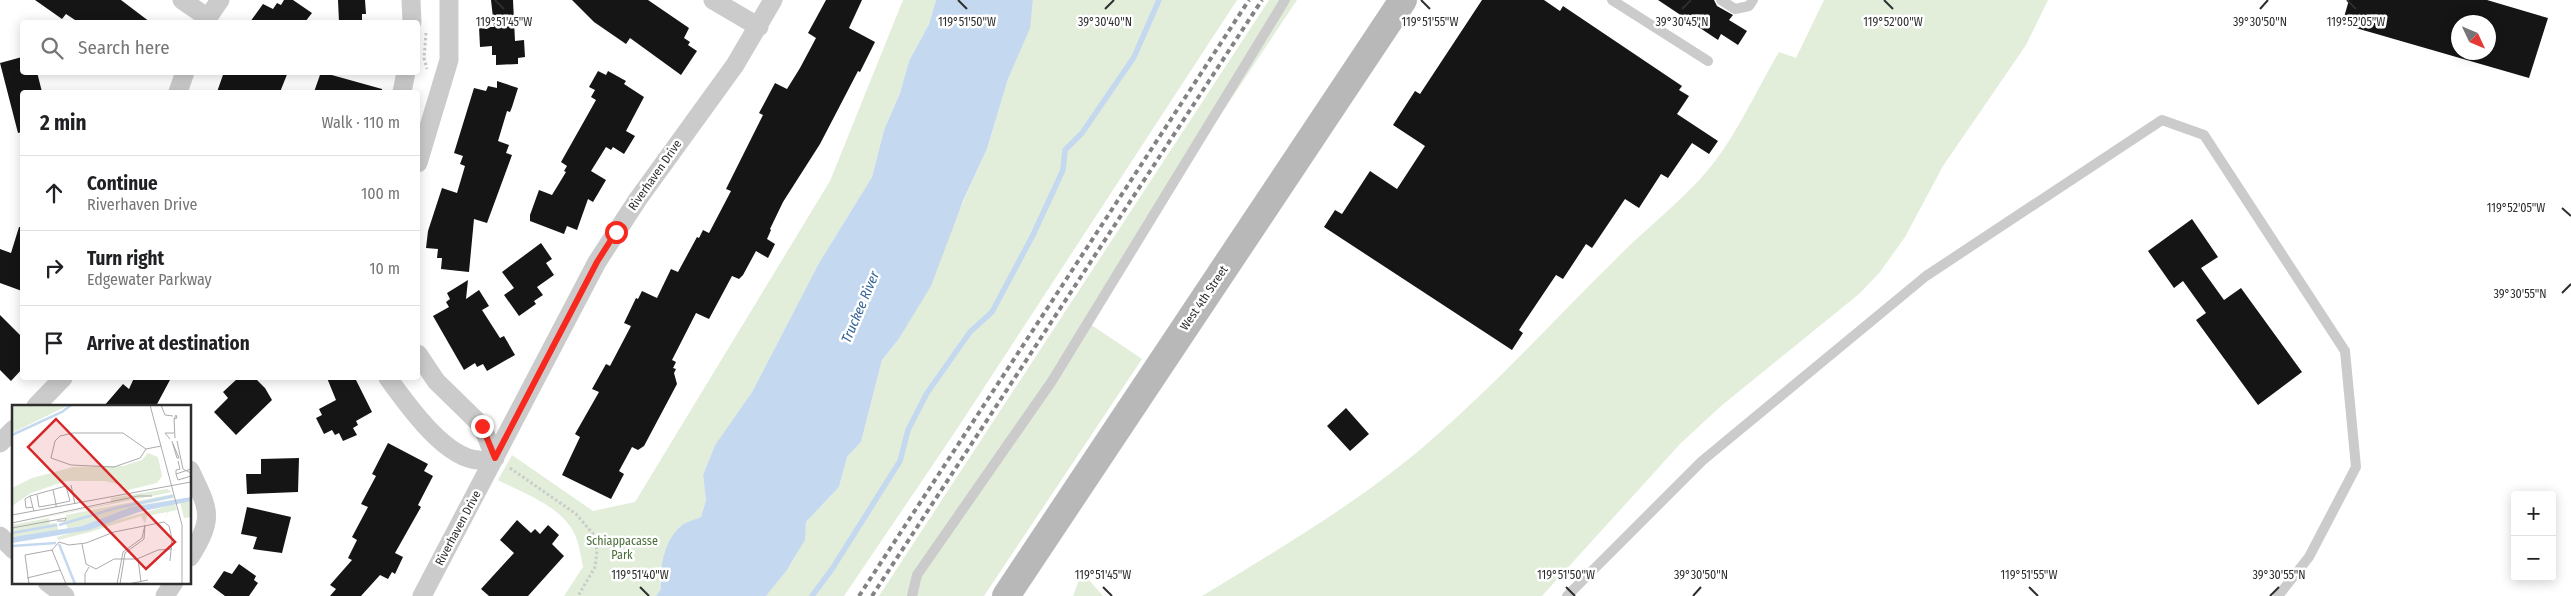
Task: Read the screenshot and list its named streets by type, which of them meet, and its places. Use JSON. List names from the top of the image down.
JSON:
{
  "streets": {
    "main road": ["West 4th Street"],
    "street": ["Riverhaven Drive"]
  },
  "water": ["Truckee River"],
  "parks": ["Schiappacasse Park"],
  "north": "bottom right",
  "page": {
    "search": "Search here",
    "heading": ["2 min", "Walk · 110 m"],
    "list": [
      ["Continue", "Riverhaven Drive", "100 m"],
      ["Turn right", "Edgewater Parkway", "10 m"],
      "Arrive at destination"
    ],
    "map_buttons": ["+", "−"]
  },
  "coordinates": [
    "119°51'45\"W",
    "119°51'50\"W",
    "119°51'55\"W",
    "119°52'00\"W",
    "119°52'05\"W",
    "39°30'40\"N",
    "39°30'45\"N",
    "39°30'50\"N",
    "39°30'55\"N",
    "119°51'40\"W"
  ]
}
